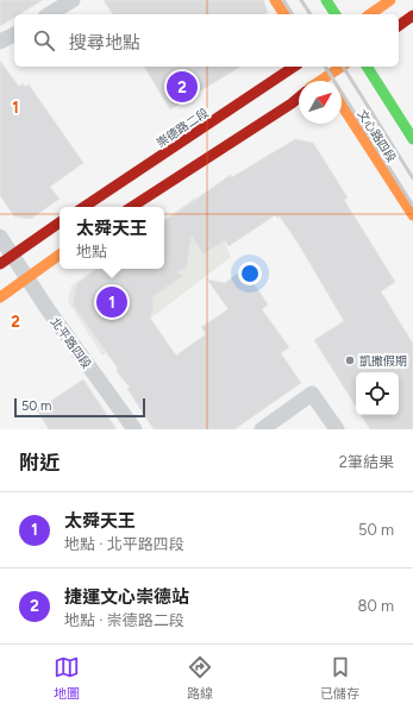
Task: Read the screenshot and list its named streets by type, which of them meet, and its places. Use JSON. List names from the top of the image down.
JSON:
{
  "streets": {
    "main road": ["崇德路二段", "文心路四段"],
    "street": ["北平路四段"]
  },
  "places": ["凱撒假期"],
  "scale_bar": "50 m",
  "north": "top right",
  "page": {
    "search": "搜尋地點",
    "pins": ["2", "1"],
    "popup": ["太舜天王", "地點"],
    "scale": "50 m",
    "heading": ["附近", "2筆結果"],
    "list": [
      {
        "mark": "1",
        "name": "太舜天王",
        "note": "地點 · 北平路四段",
        "value": "50 m"
      },
      {
        "mark": "2",
        "name": "捷運文心崇德站",
        "note": "地點 · 崇德路二段",
        "value": "80 m"
      }
    ],
    "nav": ["地圖", "路線", "已儲存"]
  },
  "grid": {
    "rows": ["1", "2"]
  }
}
